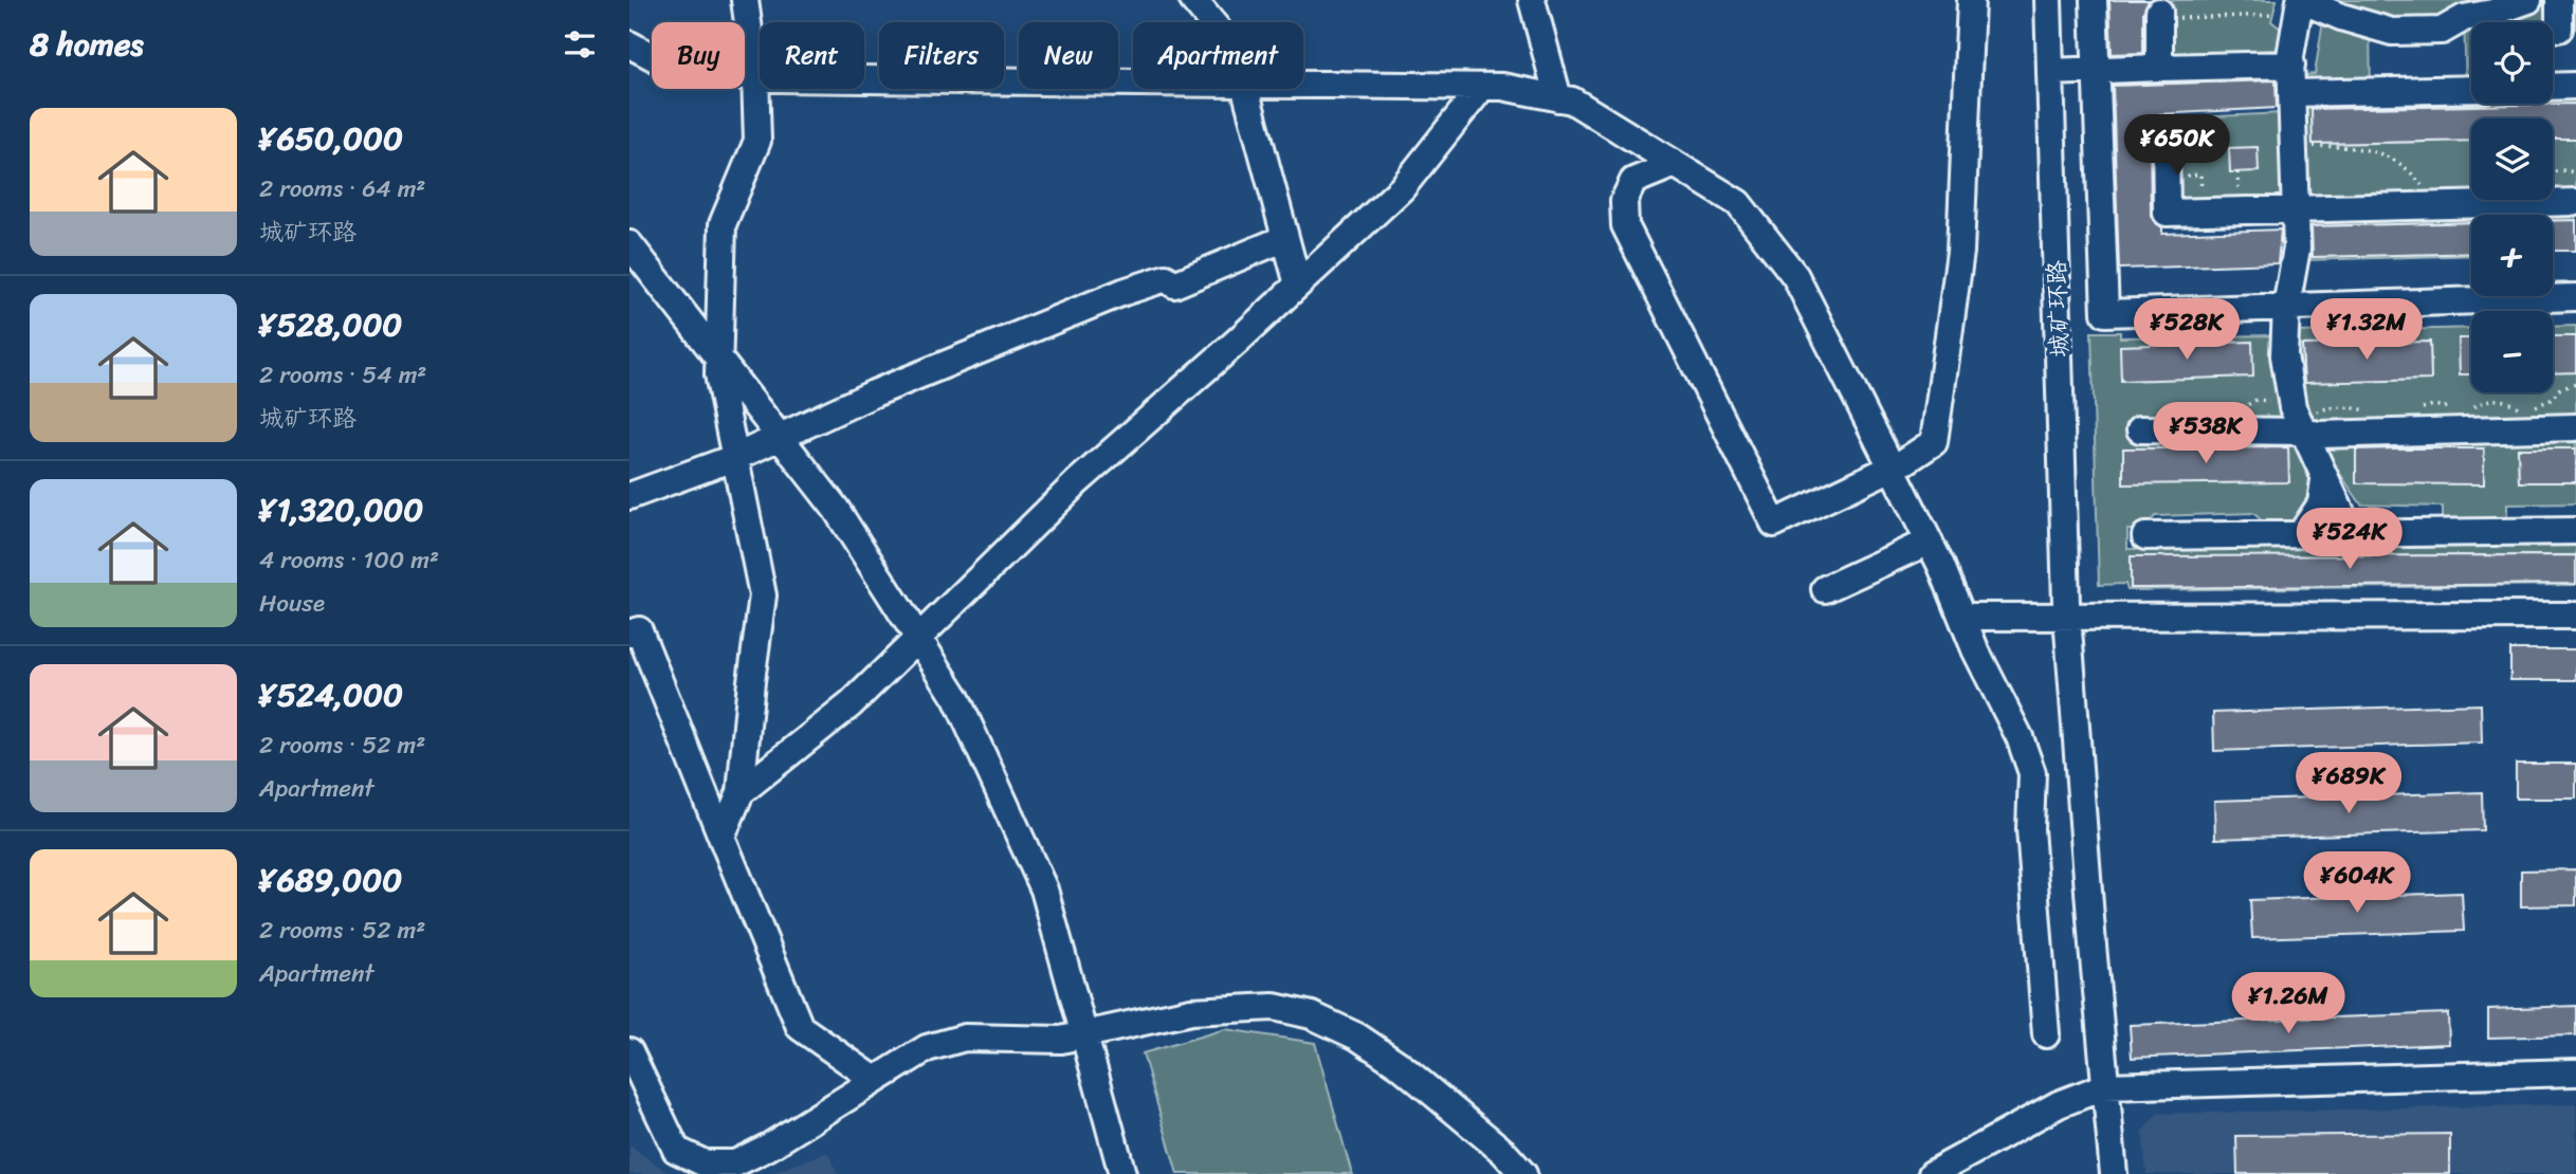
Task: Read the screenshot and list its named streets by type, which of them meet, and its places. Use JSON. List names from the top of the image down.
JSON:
{
  "streets": {
    "street": ["城矿环路"]
  },
  "page": {
    "heading": "8 homes",
    "map_buttons": ["+", "−"],
    "chip": [
      "Buy",
      "Rent",
      "Filters",
      "New",
      "Apartment"
    ],
    "list": [
      {
        "name": "¥650,000",
        "note": "2 rooms · 64 m² · 城矿环路"
      },
      {
        "name": "¥528,000",
        "note": "2 rooms · 54 m² · 城矿环路"
      },
      {
        "name": "¥1,320,000",
        "note": "4 rooms · 100 m² · House"
      },
      {
        "name": "¥524,000",
        "note": "2 rooms · 52 m² · Apartment"
      },
      {
        "name": "¥689,000",
        "note": "2 rooms · 52 m² · Apartment"
      }
    ],
    "price": [
      "¥650K",
      "¥528K",
      "¥1.32M",
      "¥538K",
      "¥524K",
      "¥689K",
      "¥604K",
      "¥1.26M"
    ]
  }
}
